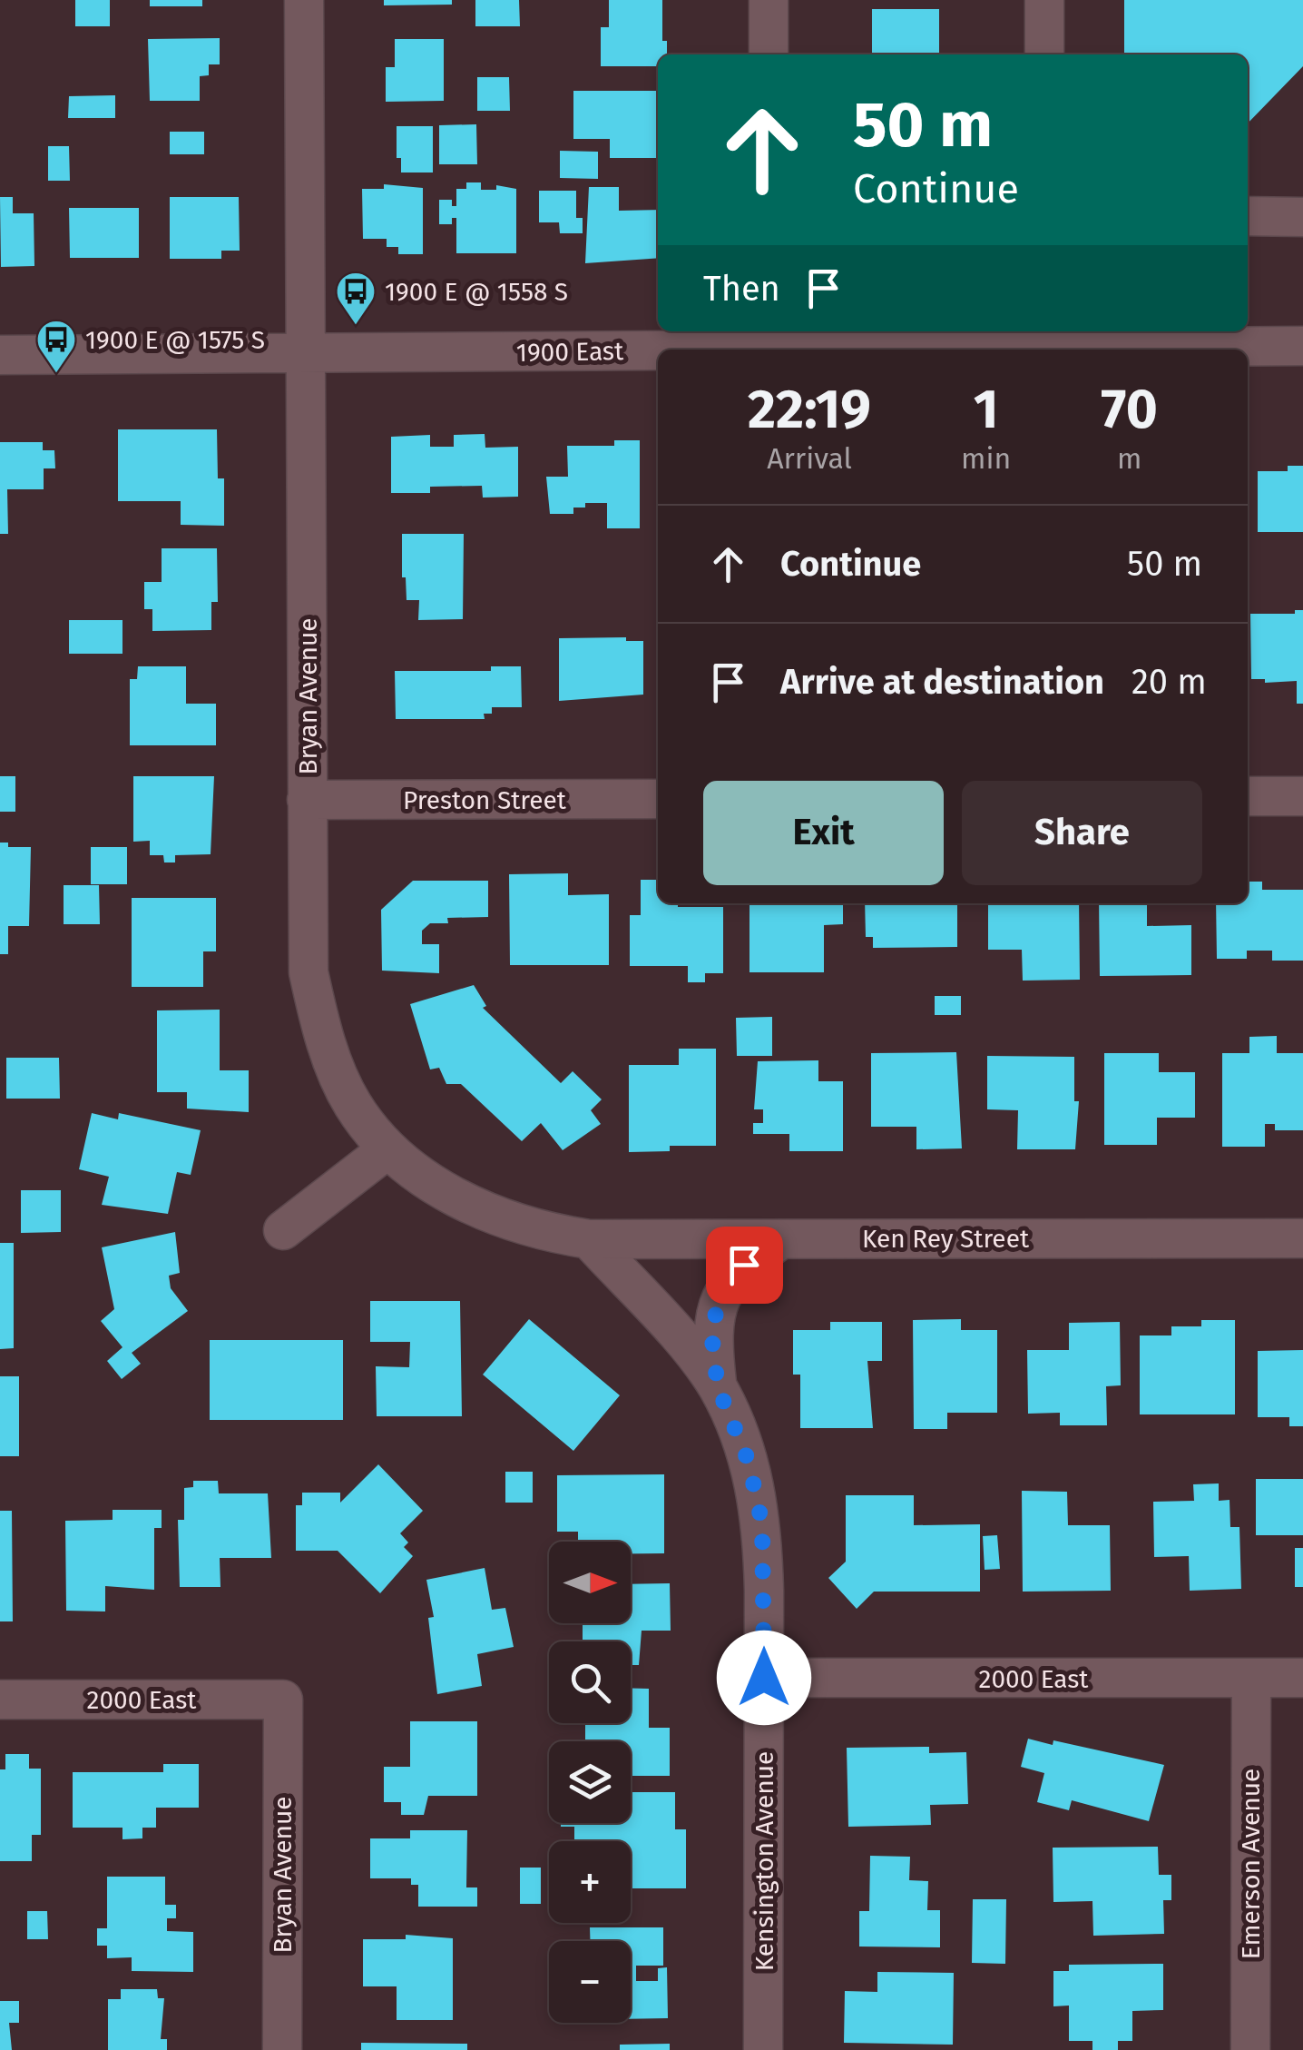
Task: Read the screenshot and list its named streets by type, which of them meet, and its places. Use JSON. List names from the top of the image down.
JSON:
{
  "streets": {
    "street": [
      "1900 East",
      "Bryan Avenue",
      "Preston Street",
      "Ken Rey Street",
      "2000 East",
      "Kensington Avenue",
      "Emerson Avenue"
    ]
  },
  "crossings": [
    ["1900 East", "Bryan Avenue"],
    ["Bryan Avenue", "Preston Street"],
    ["Bryan Avenue", "Ken Rey Street"],
    ["Bryan Avenue", "2000 East"],
    ["Bryan Avenue", "Kensington Avenue"],
    ["Ken Rey Street", "Kensington Avenue"],
    ["2000 East", "Kensington Avenue"],
    ["2000 East", "Emerson Avenue"]
  ],
  "places": {
    "bus stop": ["1900 E @ 1558 S", "1900 E @ 1575 S"]
  },
  "north": "right",
  "page": {
    "turn": ["50 m", "Continue"],
    "then": "Then",
    "eta": [
      "22:19",
      "Arrival",
      "1",
      "min",
      "70",
      "m"
    ],
    "list": [
      {
        "name": "Continue",
        "value": "50 m"
      },
      {
        "name": "Arrive at destination",
        "value": "20 m"
      }
    ],
    "buttons": ["Exit", "Share"],
    "map_buttons": ["+", "−"]
  }
}
